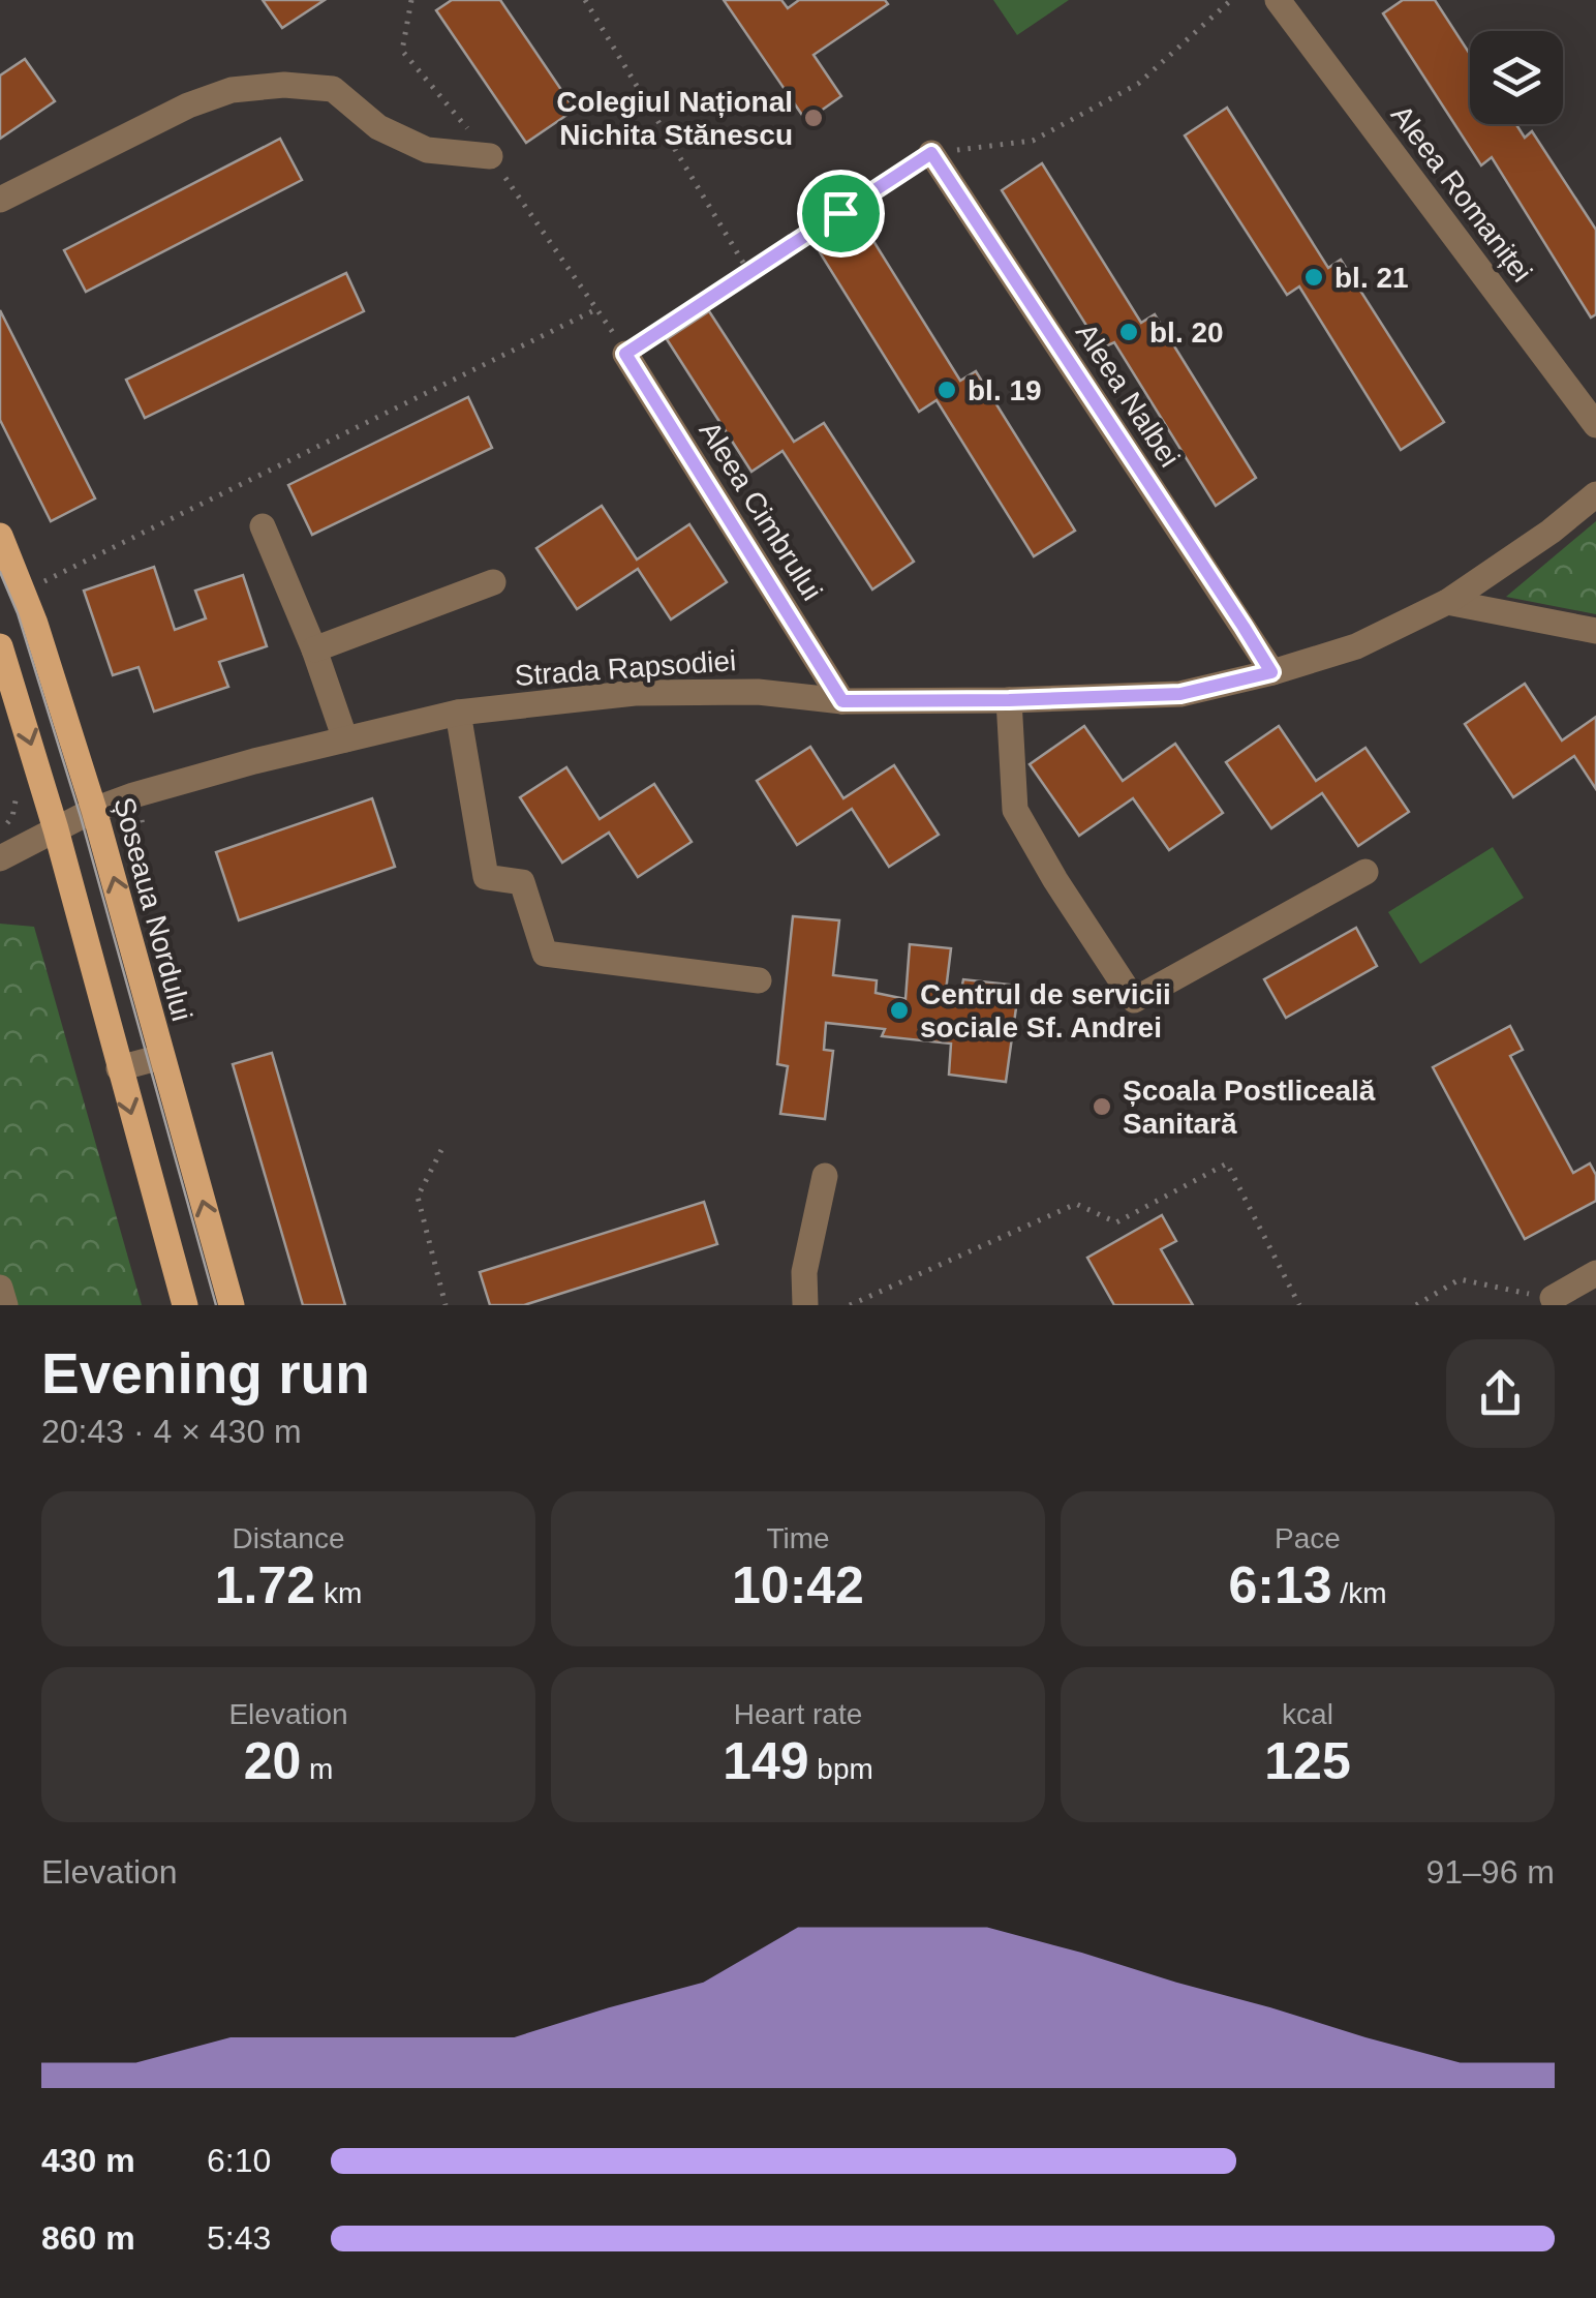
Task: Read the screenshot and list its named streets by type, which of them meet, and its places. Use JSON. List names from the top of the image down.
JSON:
{
  "streets": {
    "main road": ["Șoseaua Nordului"],
    "street": [
      "Aleea Romaniței",
      "Aleea Nalbei",
      "Aleea Cimbrului",
      "Strada Rapsodiei"
    ]
  },
  "crossings": [
    ["Aleea Nalbei", "Strada Rapsodiei"],
    ["Aleea Cimbrului", "Strada Rapsodiei"],
    ["Strada Rapsodiei", "Șoseaua Nordului"]
  ],
  "places": [
    "Colegiul Național Nichita Stănescu",
    "bl. 21",
    "bl. 20",
    "bl. 19",
    "Centrul de servicii sociale Sf. Andrei",
    "Școala Postliceală Sanitară"
  ],
  "page": {
    "heading": ["Evening run", "20:43 · 4 × 430 m"],
    "stats": [
      ["Distance", "1.72 km"],
      ["Time", "10:42"],
      ["Pace", "6:13 /km"],
      ["Elevation", "20 m"],
      ["Heart rate", "149 bpm"],
      ["kcal", "125"]
    ],
    "chart": ["Elevation", "91–96 m"],
    "list": [
      {
        "name": "430 m",
        "note": "6:10"
      },
      {
        "name": "860 m",
        "note": "5:43"
      }
    ]
  }
}
